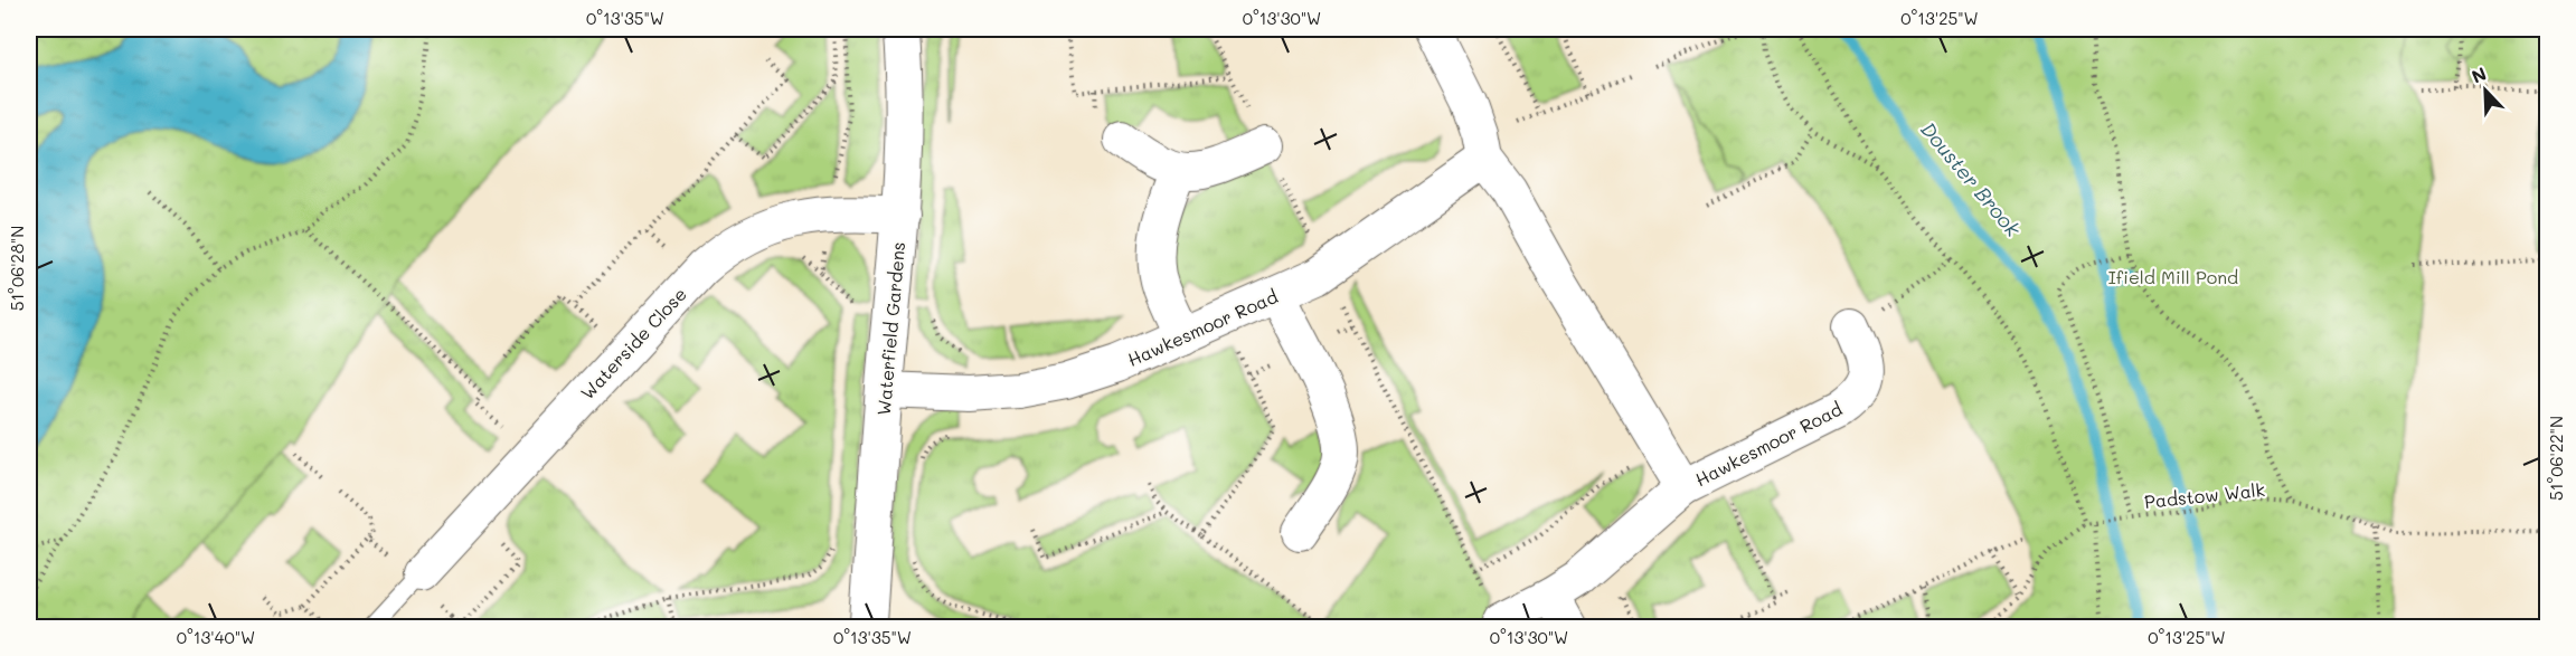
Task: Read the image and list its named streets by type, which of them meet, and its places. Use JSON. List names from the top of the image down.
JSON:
{
  "streets": {
    "street": ["Hawkesmoor Road", "Waterfield Gardens", "Waterside Close"],
    "path": ["Padstow Walk"]
  },
  "crossings": [
    ["Hawkesmoor Road", "Waterfield Gardens"],
    ["Waterfield Gardens", "Waterside Close"]
  ],
  "water": ["Douster Brook"],
  "parks": ["Ifield Mill Pond"],
  "north": "top left",
  "coordinates": [
    "0°13'35\"W",
    "0°13'30\"W",
    "0°13'25\"W",
    "51°06'28\"N",
    "51°06'22\"N",
    "0°13'40\"W"
  ]
}
